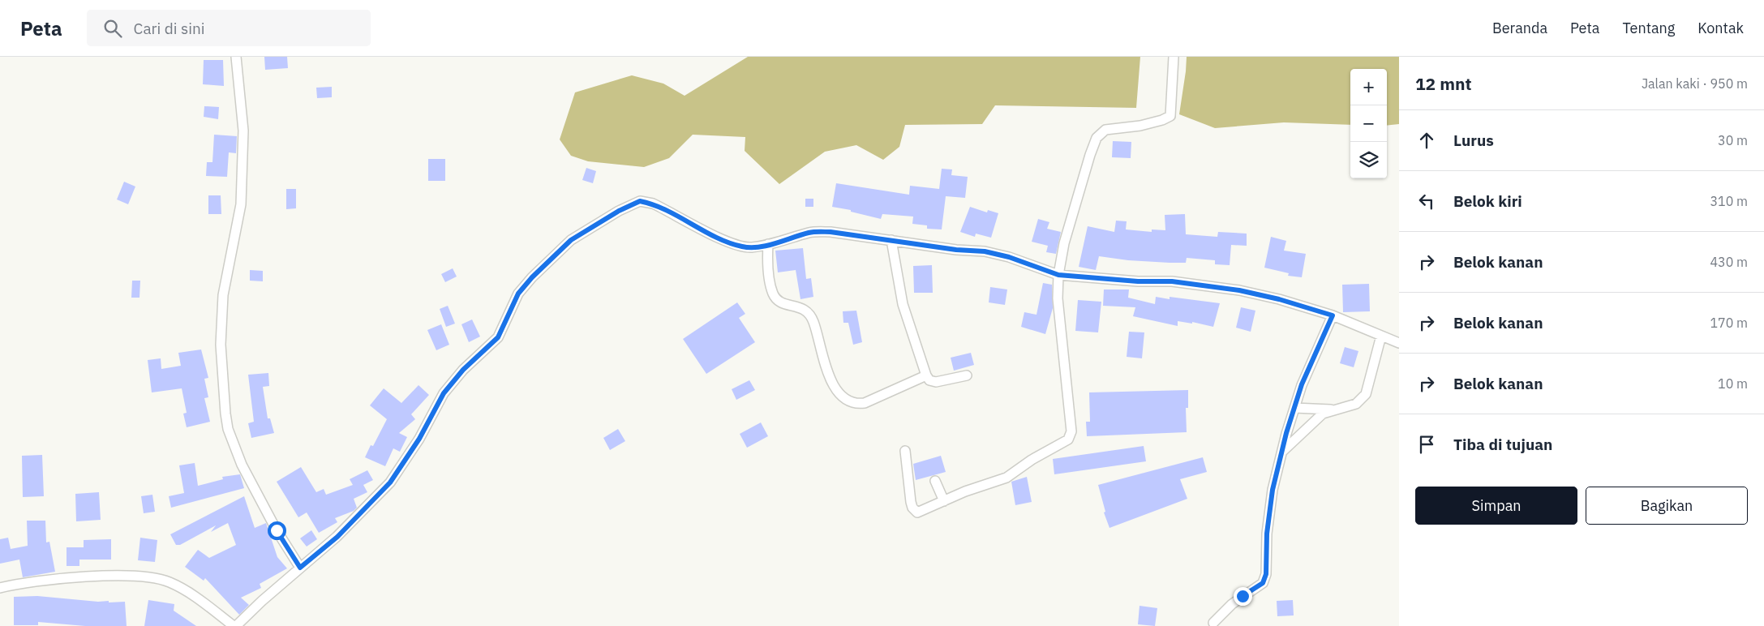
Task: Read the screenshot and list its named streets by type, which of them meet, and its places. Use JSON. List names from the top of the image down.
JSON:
{
  "page": {
    "header": "Peta",
    "search": "Cari di sini",
    "nav": [
      "Beranda",
      "Peta",
      "Tentang",
      "Kontak"
    ],
    "heading": ["12 mnt", "Jalan kaki · 950 m"],
    "map_buttons": ["+", "−"],
    "list": [
      ["Lurus", "30 m"],
      ["Belok kiri", "310 m"],
      ["Belok kanan", "430 m"],
      ["Belok kanan", "170 m"],
      ["Belok kanan", "10 m"],
      "Tiba di tujuan"
    ],
    "buttons": ["Simpan", "Bagikan"]
  }
}
